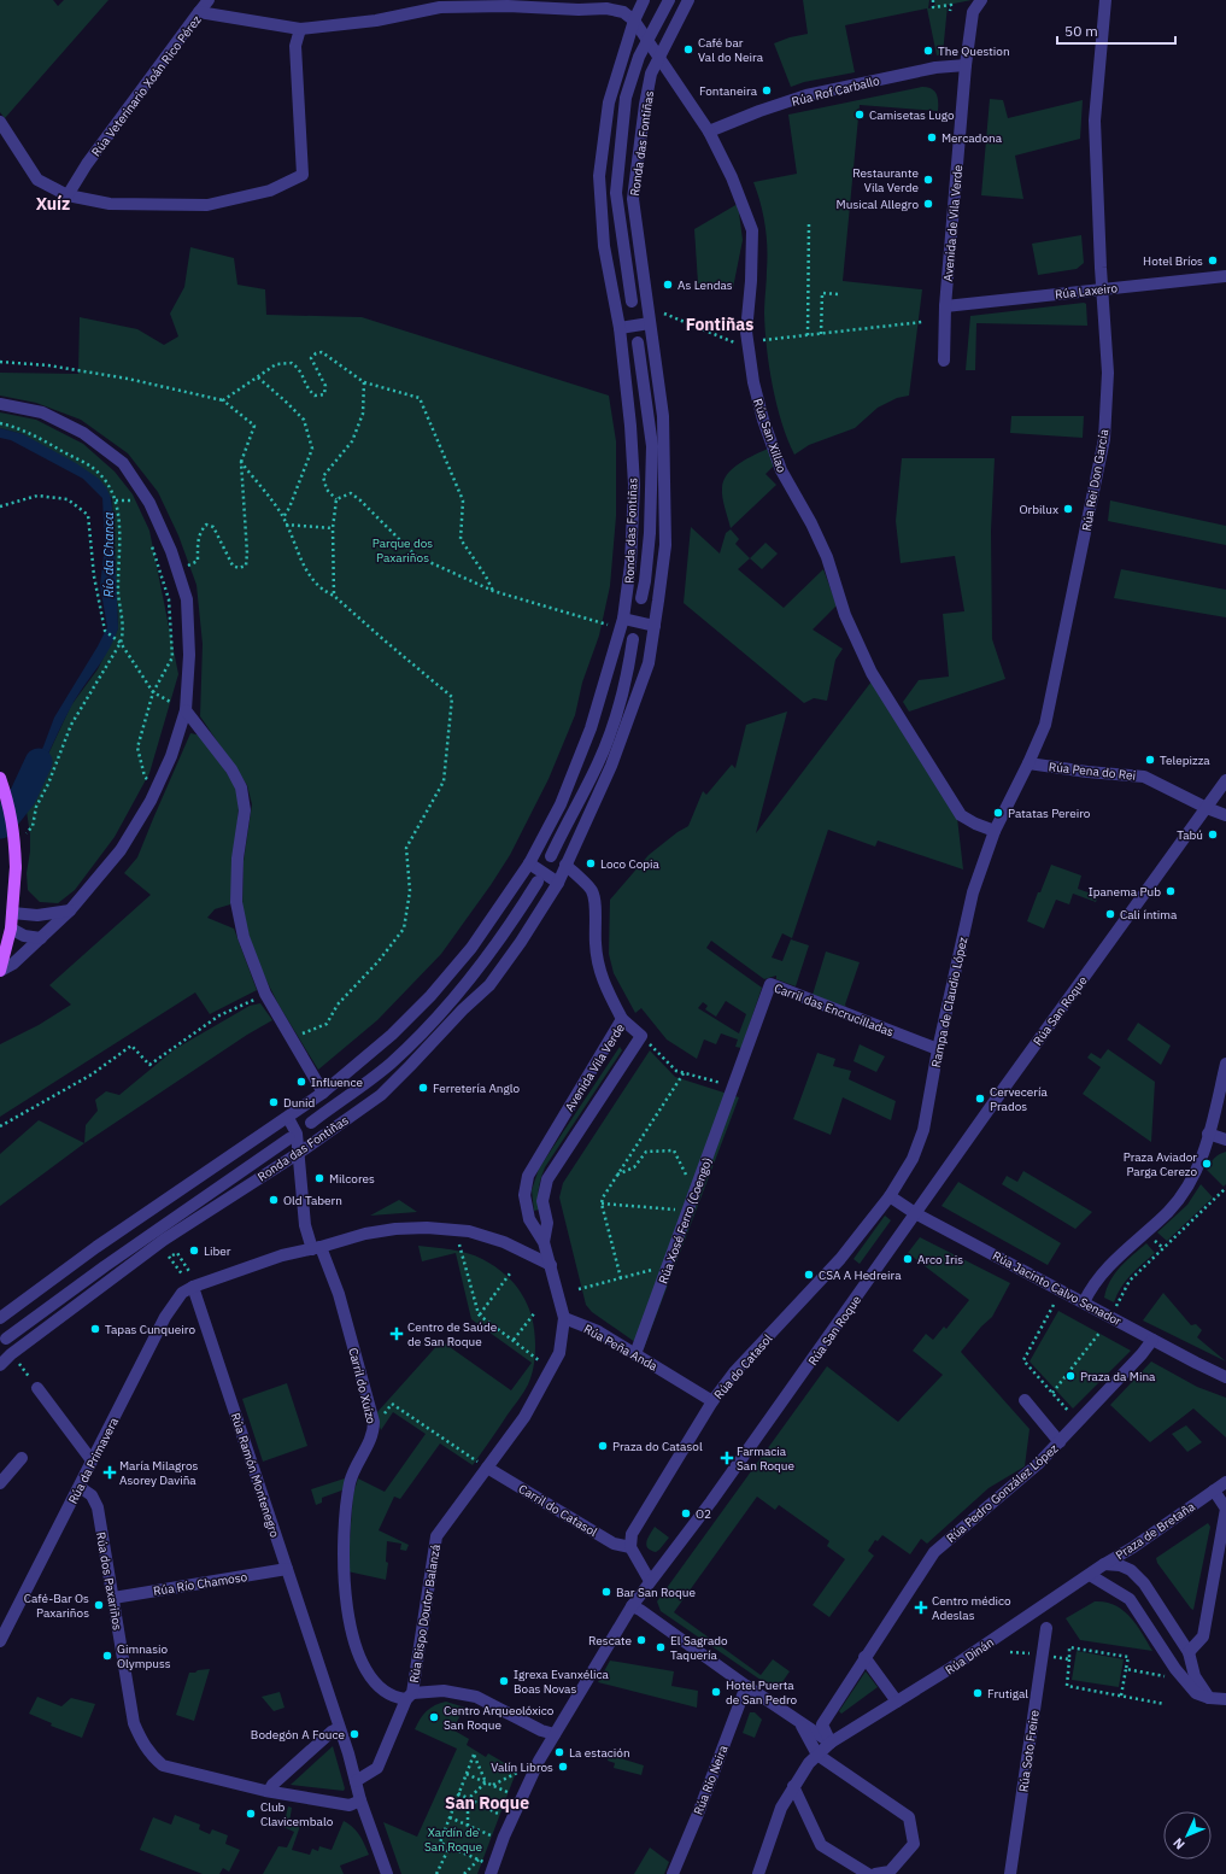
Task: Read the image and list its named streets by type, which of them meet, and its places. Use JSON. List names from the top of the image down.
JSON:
{
  "streets": {
    "street": [
      "Rúa Veterinario Xoán Rico Pérez",
      "Rúa Rof Carballo",
      "Ronda das Fontiñas",
      "Avenida de Vila Verde",
      "Rúa Laxeiro",
      "Rúa San Xillao",
      "Rúa Rei Don García",
      "Rúa Pena do Rei",
      "Rampa de Claudio López",
      "Carril das Encrucilladas",
      "Rúa San Roque",
      "Avenida Vila Verde",
      "Rúa Xosé Ferro (Coengo)",
      "Rúa Jacinto Calvo Senador",
      "Rúa Peña Anda",
      "Rúa do Catasol",
      "Carril do Xuízo",
      "Rúa da Primavera",
      "Rúa Ramón Montenegro",
      "Rúa Pedro González López",
      "Carril do Catasol",
      "Praza de Bretaña",
      "Rúa dos Paxariños",
      "Rúa Río Chamoso",
      "Rúa Bispo Doutor Balanzá",
      "Rúa Dinán",
      "Rúa Soto Freire",
      "Rúa Río Neira"
    ]
  },
  "crossings": [
    ["Rúa Veterinario Xoán Rico Pérez", "Ronda das Fontiñas"],
    ["Rúa Veterinario Xoán Rico Pérez", "Rúa San Xillao"],
    ["Rúa Rof Carballo", "Avenida de Vila Verde"],
    ["Rúa Rof Carballo", "Rúa San Xillao"],
    ["Ronda das Fontiñas", "Rúa San Xillao"],
    ["Ronda das Fontiñas", "Carril do Xuízo"],
    ["Avenida de Vila Verde", "Rúa Laxeiro"],
    ["Rúa Laxeiro", "Rúa Rei Don García"],
    ["Rúa San Xillao", "Rúa Rei Don García"],
    ["Rúa San Xillao", "Rampa de Claudio López"],
    ["Rúa Rei Don García", "Rúa Pena do Rei"],
    ["Rúa Rei Don García", "Rampa de Claudio López"],
    ["Rúa Pena do Rei", "Rúa San Roque"],
    ["Rampa de Claudio López", "Carril das Encrucilladas"],
    ["Rampa de Claudio López", "Rúa do Catasol"],
    ["Carril das Encrucilladas", "Rúa Xosé Ferro (Coengo)"],
    ["Rúa San Roque", "Rúa Jacinto Calvo Senador"],
    ["Rúa Xosé Ferro (Coengo)", "Rúa Peña Anda"],
    ["Rúa Jacinto Calvo Senador", "Rúa do Catasol"],
    ["Rúa Jacinto Calvo Senador", "Rúa Pedro González López"],
    ["Rúa Peña Anda", "Rúa do Catasol"],
    ["Rúa Peña Anda", "Rúa Bispo Doutor Balanzá"],
    ["Rúa do Catasol", "Carril do Catasol"],
    ["Carril do Xuízo", "Rúa Bispo Doutor Balanzá"],
    ["Rúa da Primavera", "Rúa Ramón Montenegro"],
    ["Rúa da Primavera", "Rúa dos Paxariños"],
    ["Rúa Ramón Montenegro", "Rúa Río Chamoso"],
    ["Rúa Ramón Montenegro", "Rúa Bispo Doutor Balanzá"],
    ["Rúa Pedro González López", "Rúa Dinán"],
    ["Carril do Catasol", "Rúa Bispo Doutor Balanzá"],
    ["Praza de Bretaña", "Rúa Dinán"],
    ["Rúa dos Paxariños", "Rúa Río Chamoso"]
  ],
  "districts": ["Xuíz", "Fontiñas", "San Roque"],
  "water": ["Río da Chanca"],
  "parks": ["Parque dos Paxariños", "Xardín de San Roque"],
  "places": {
    "other": [
      "Café bar Val do Neira",
      "The Question",
      "Fontaneira",
      "Camisetas Lugo",
      "Mercadona",
      "Restaurante Vila Verde",
      "Musical Allegro",
      "Hotel Bríos",
      "As Lendas",
      "Orbilux",
      "Telepizza",
      "Patatas Pereiro",
      "Tabú",
      "Loco Copia",
      "Ipanema Pub",
      "Cali íntima",
      "Influence",
      "Ferretería Anglo",
      "Cervecería Prados",
      "Dunid",
      "Praza Aviador Parga Cerezo",
      "Milcores",
      "Old Tabern",
      "Liber",
      "Arco Iris",
      "CSA A Hedreira",
      "Tapas Cunqueiro",
      "Praza da Mina",
      "Praza do Catasol",
      "O2",
      "Bar San Roque",
      "Café-Bar Os Paxariños",
      "Rescate",
      "El Sagrado Taquería",
      "Gimnasio Olympuss",
      "Igrexa Evanxélica Boas Novas",
      "Hotel Puerta de San Pedro",
      "Frutigal",
      "Centro Arqueolóxico San Roque",
      "Bodegón A Fouce",
      "La estación",
      "Valín Libros",
      "Club Clavicembalo"
    ],
    "health": [
      "Centro de Saúde de San Roque",
      "Farmacia San Roque",
      "María Milagros Asorey Daviña",
      "Centro médico Adeslas"
    ]
  },
  "scale_bar": "50 m",
  "north": "bottom left"
}
